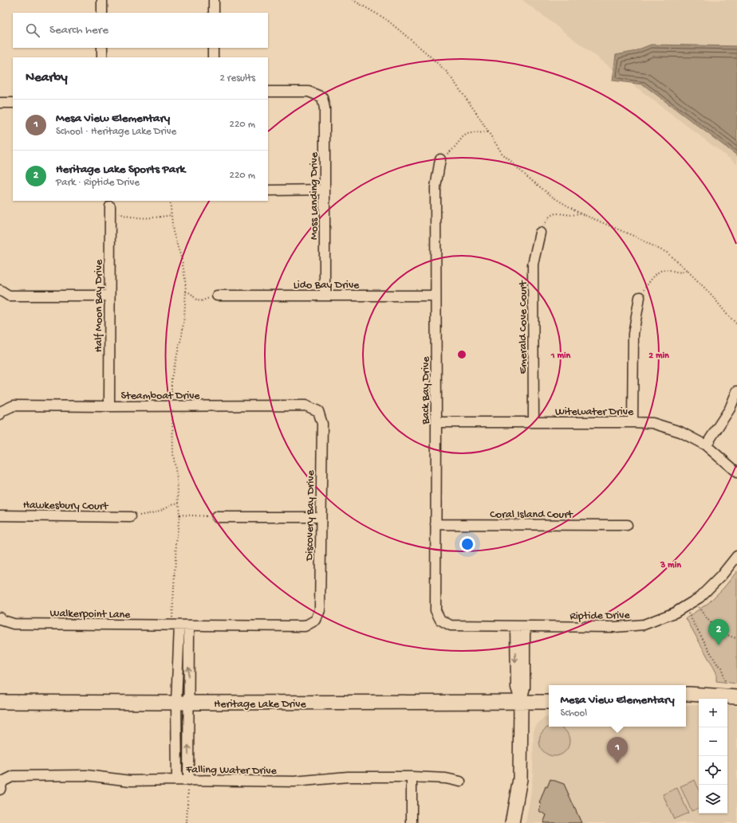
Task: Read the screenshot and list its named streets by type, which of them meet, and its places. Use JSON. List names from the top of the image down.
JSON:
{
  "streets": {
    "street": [
      "Moss Landing Drive",
      "Lido Bay Drive",
      "Half Moon Bay Drive",
      "Emerald Cove Court",
      "Back Bay Drive",
      "Steamboat Drive",
      "Witewater Drive",
      "Hawkesbury Court",
      "Coral Island Court",
      "Discovery Bay Drive",
      "Walkerpoint Lane",
      "Riptide Drive",
      "Heritage Lake Drive",
      "Falling Water Drive"
    ]
  },
  "crossings": [
    ["Moss Landing Drive", "Lido Bay Drive"],
    ["Lido Bay Drive", "Back Bay Drive"],
    ["Half Moon Bay Drive", "Steamboat Drive"],
    ["Emerald Cove Court", "Witewater Drive"],
    ["Back Bay Drive", "Witewater Drive"],
    ["Back Bay Drive", "Coral Island Court"],
    ["Back Bay Drive", "Riptide Drive"],
    ["Steamboat Drive", "Discovery Bay Drive"],
    ["Discovery Bay Drive", "Walkerpoint Lane"]
  ],
  "page": {
    "search": "Search here",
    "heading": ["Nearby", "2 results"],
    "list": [
      {
        "mark": "1",
        "name": "Mesa View Elementary",
        "note": "School · Heritage Lake Drive",
        "value": "220 m"
      },
      {
        "mark": "2",
        "name": "Heritage Lake Sports Park",
        "note": "Park · Riptide Drive",
        "value": "220 m"
      }
    ],
    "pins": ["2", "1"],
    "popup": ["Mesa View Elementary", "School"],
    "map_buttons": ["+", "−"]
  },
  "rings": ["1 min", "2 min", "3 min"]
}
